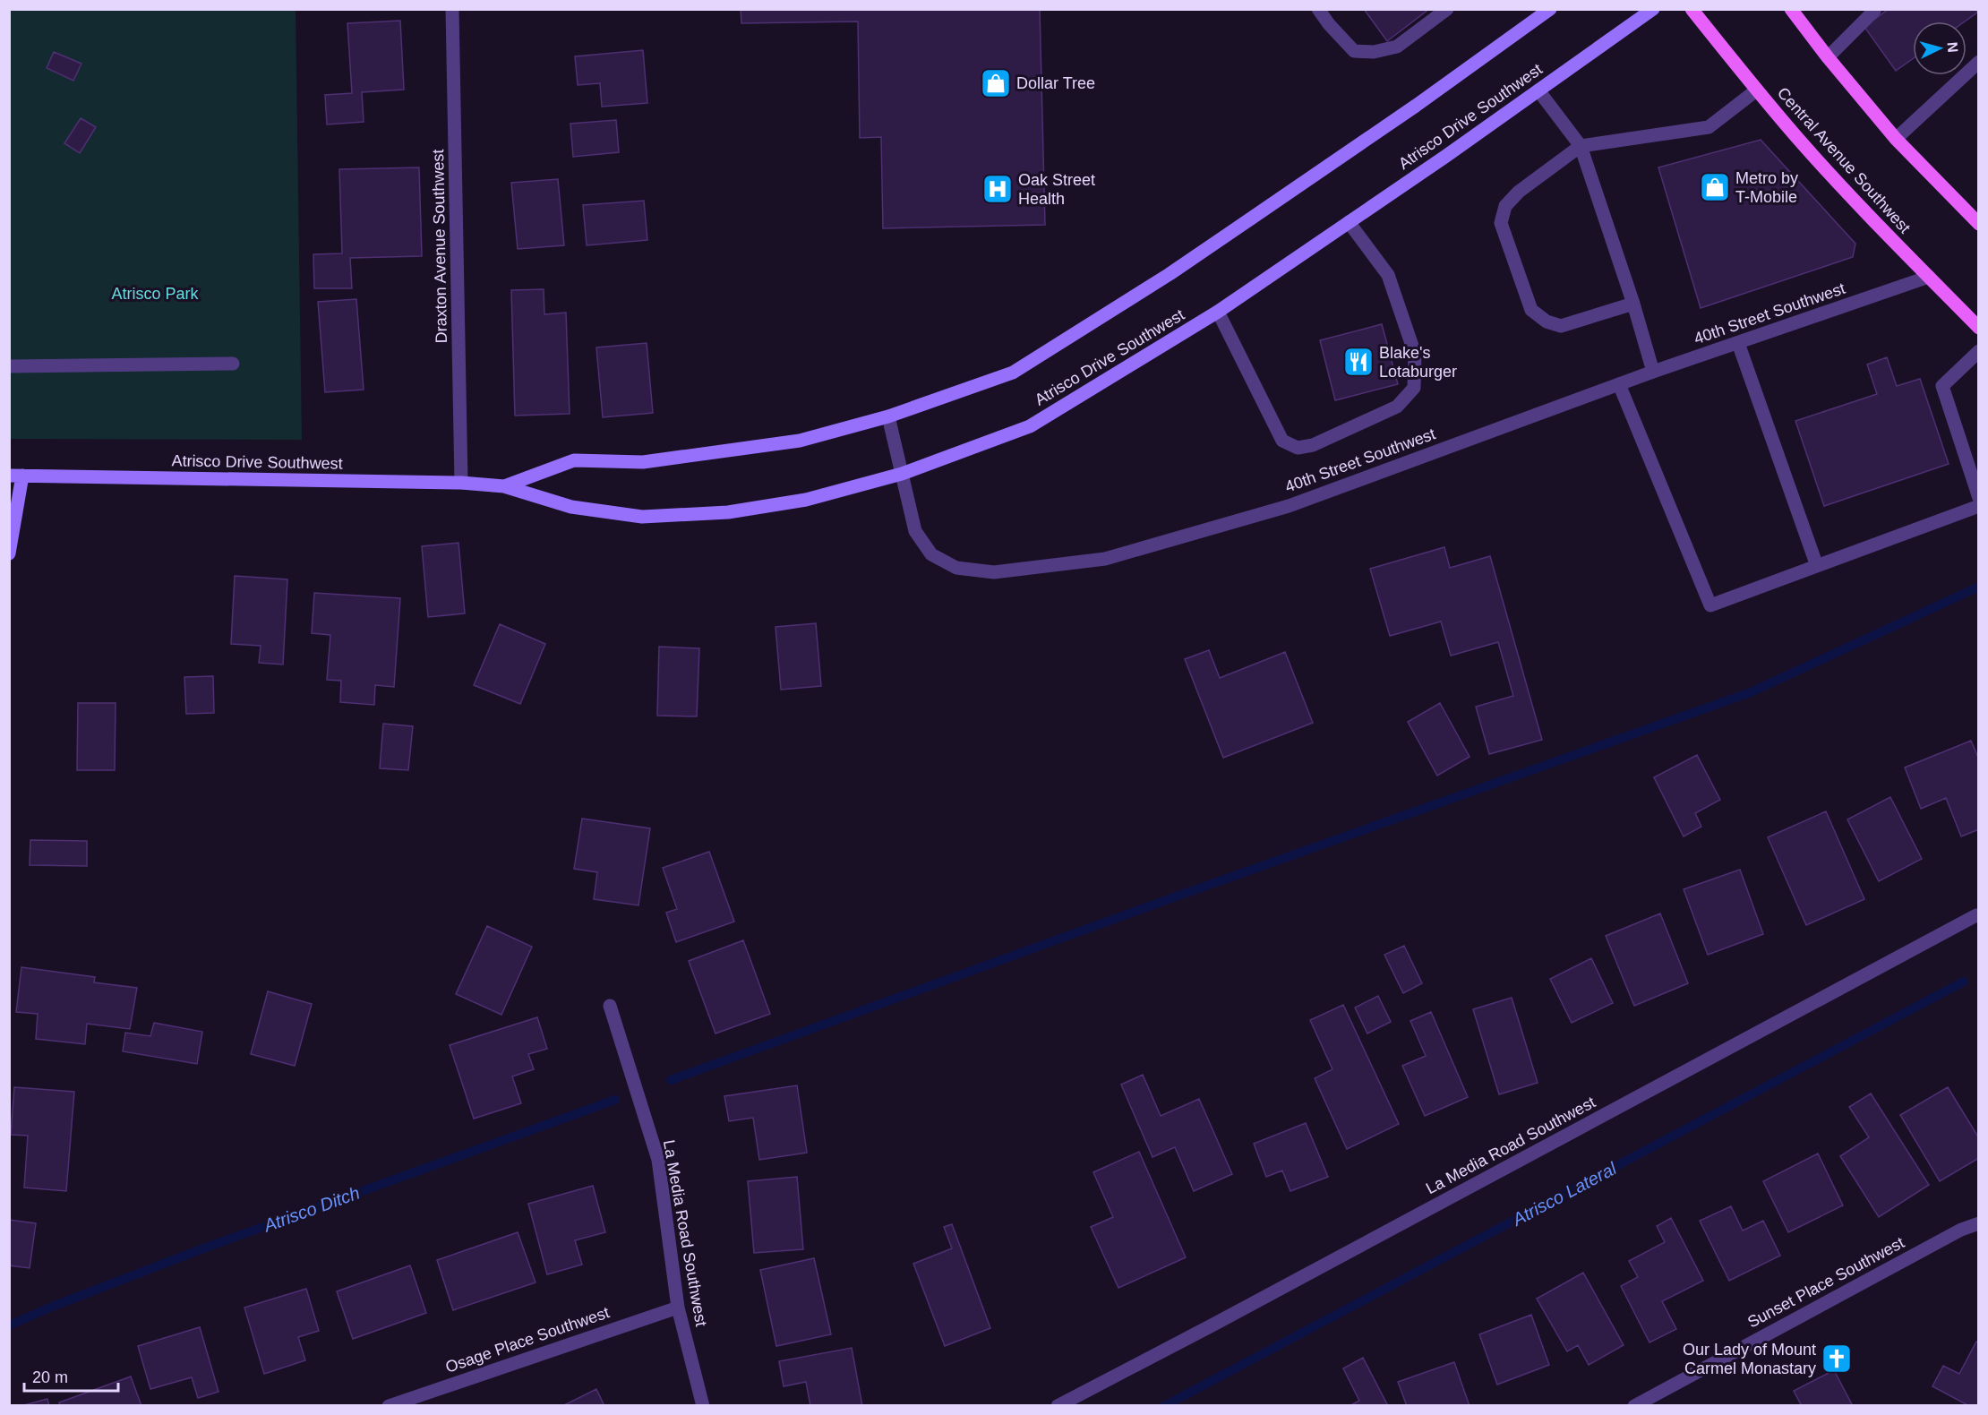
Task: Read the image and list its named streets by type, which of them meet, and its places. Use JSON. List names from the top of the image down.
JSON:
{
  "streets": {
    "main road": ["Atrisco Drive Southwest", "Central Avenue Southwest"],
    "street": [
      "Draxton Avenue Southwest",
      "40th Street Southwest",
      "La Media Road Southwest",
      "Sunset Place Southwest",
      "Osage Place Southwest"
    ]
  },
  "crossings": [
    ["Atrisco Drive Southwest", "Draxton Avenue Southwest"],
    ["Atrisco Drive Southwest", "40th Street Southwest"],
    ["Central Avenue Southwest", "40th Street Southwest"],
    ["La Media Road Southwest", "Osage Place Southwest"]
  ],
  "water": ["Atrisco Lateral", "Atrisco Ditch"],
  "parks": ["Atrisco Park"],
  "places": {
    "shop": ["Dollar Tree", "Metro by T-Mobile"],
    "hospital": ["Oak Street Health"],
    "restaurant": ["Blake's Lotaburger"],
    "church": ["Our Lady of Mount Carmel Monastary"]
  },
  "scale_bar": "20 m",
  "north": "right"
}
